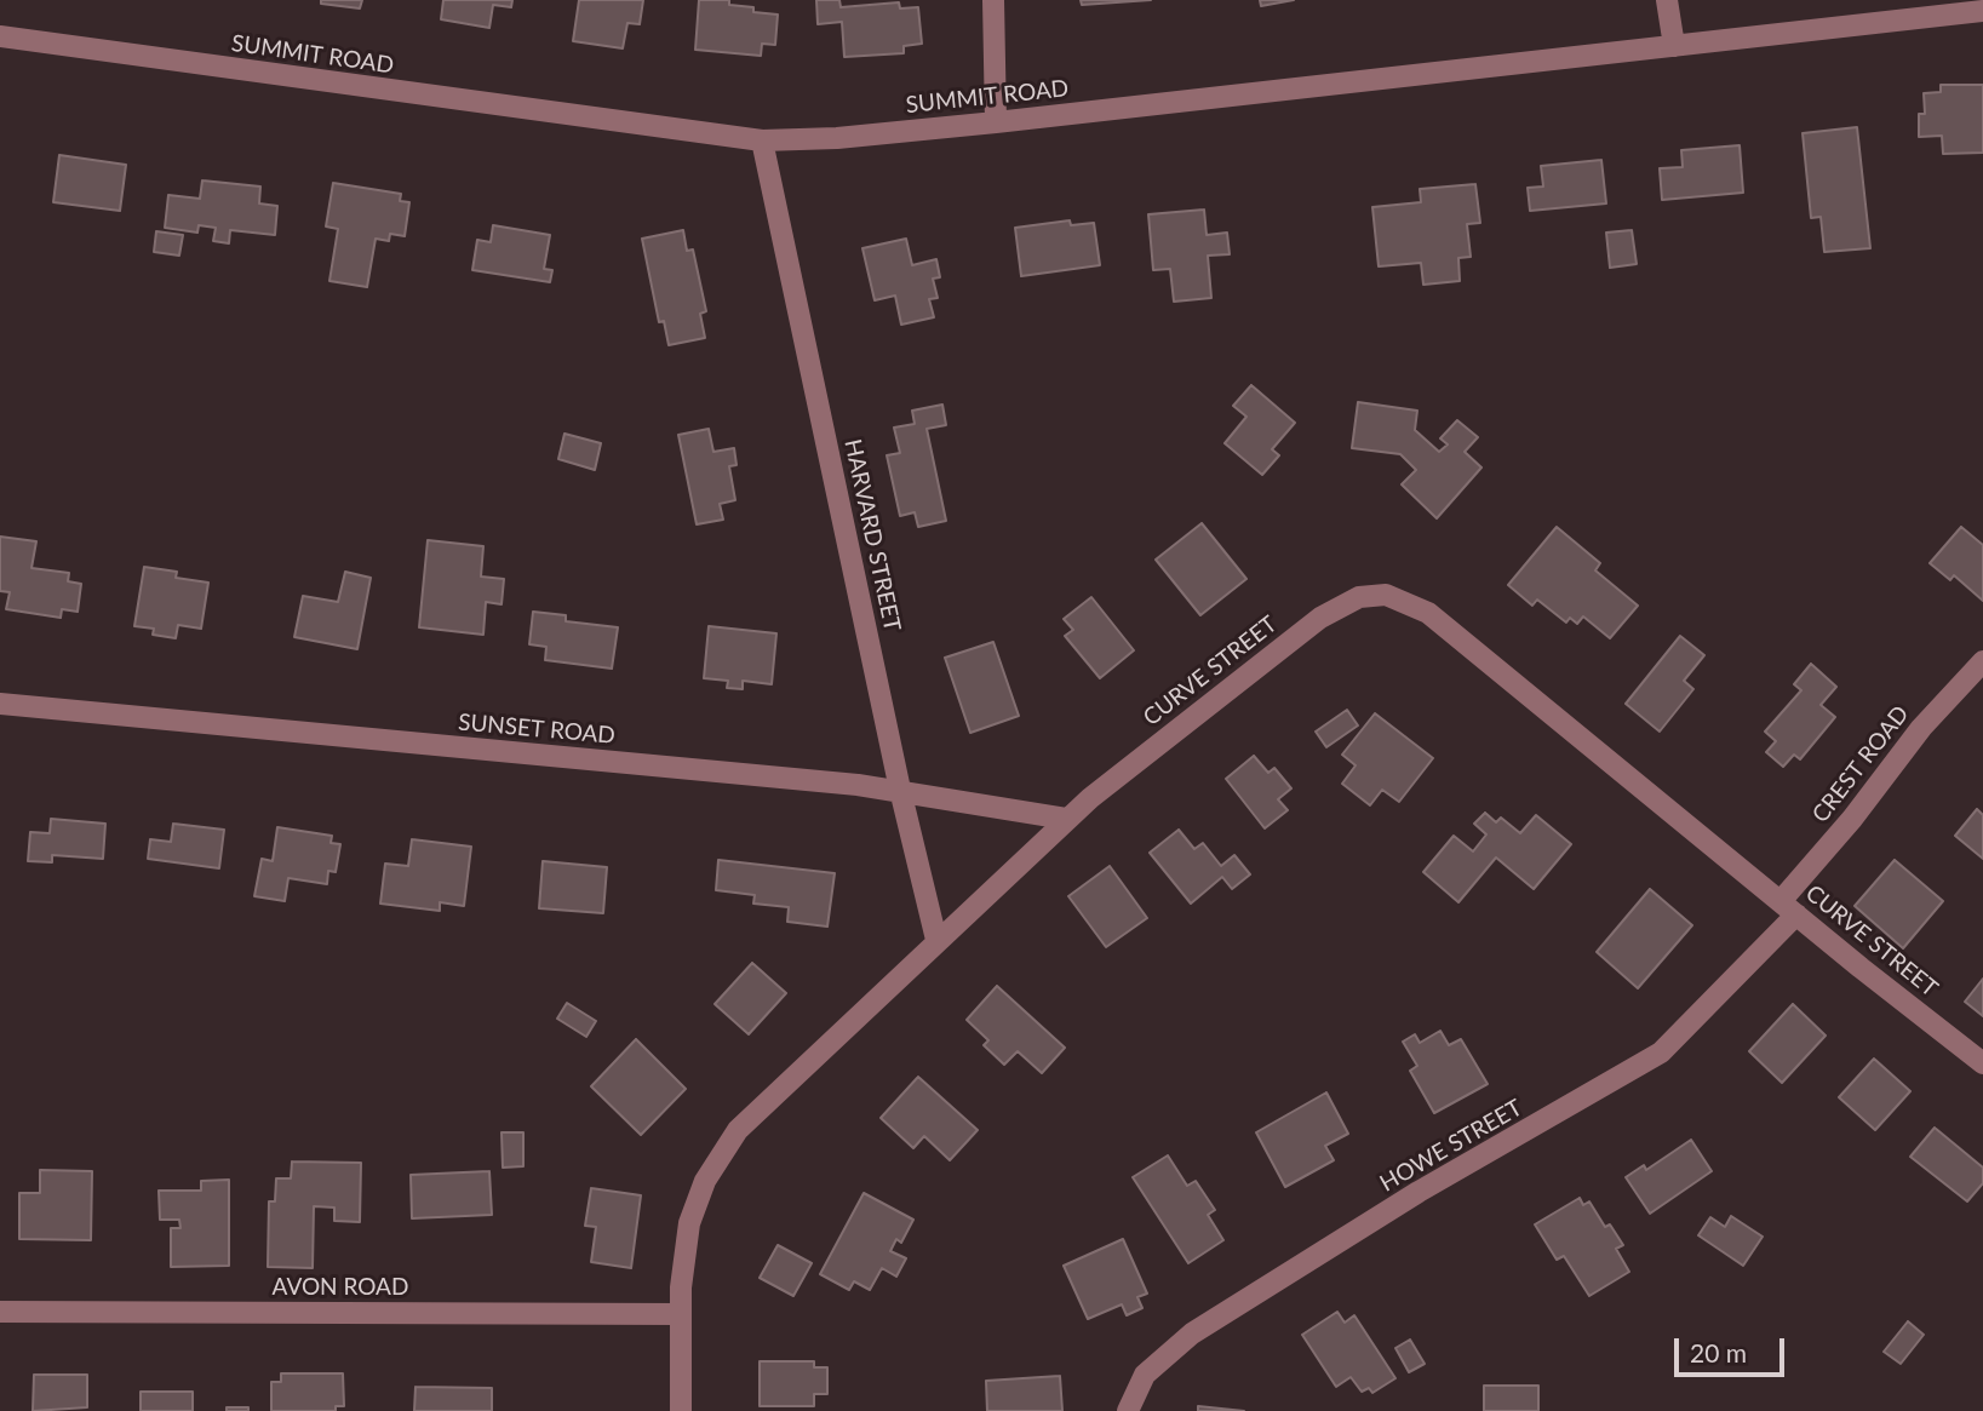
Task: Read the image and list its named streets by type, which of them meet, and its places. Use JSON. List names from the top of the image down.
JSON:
{
  "streets": {
    "street": [
      "SUMMIT ROAD",
      "HARVARD STREET",
      "CURVE STREET",
      "SUNSET ROAD",
      "CREST ROAD",
      "HOWE STREET",
      "AVON ROAD"
    ]
  },
  "crossings": [
    ["SUMMIT ROAD", "HARVARD STREET"],
    ["HARVARD STREET", "CURVE STREET"],
    ["HARVARD STREET", "SUNSET ROAD"],
    ["CURVE STREET", "SUNSET ROAD"],
    ["CURVE STREET", "CREST ROAD"],
    ["CURVE STREET", "HOWE STREET"],
    ["CURVE STREET", "AVON ROAD"],
    ["CREST ROAD", "HOWE STREET"]
  ],
  "scale_bar": "20 m"
}
